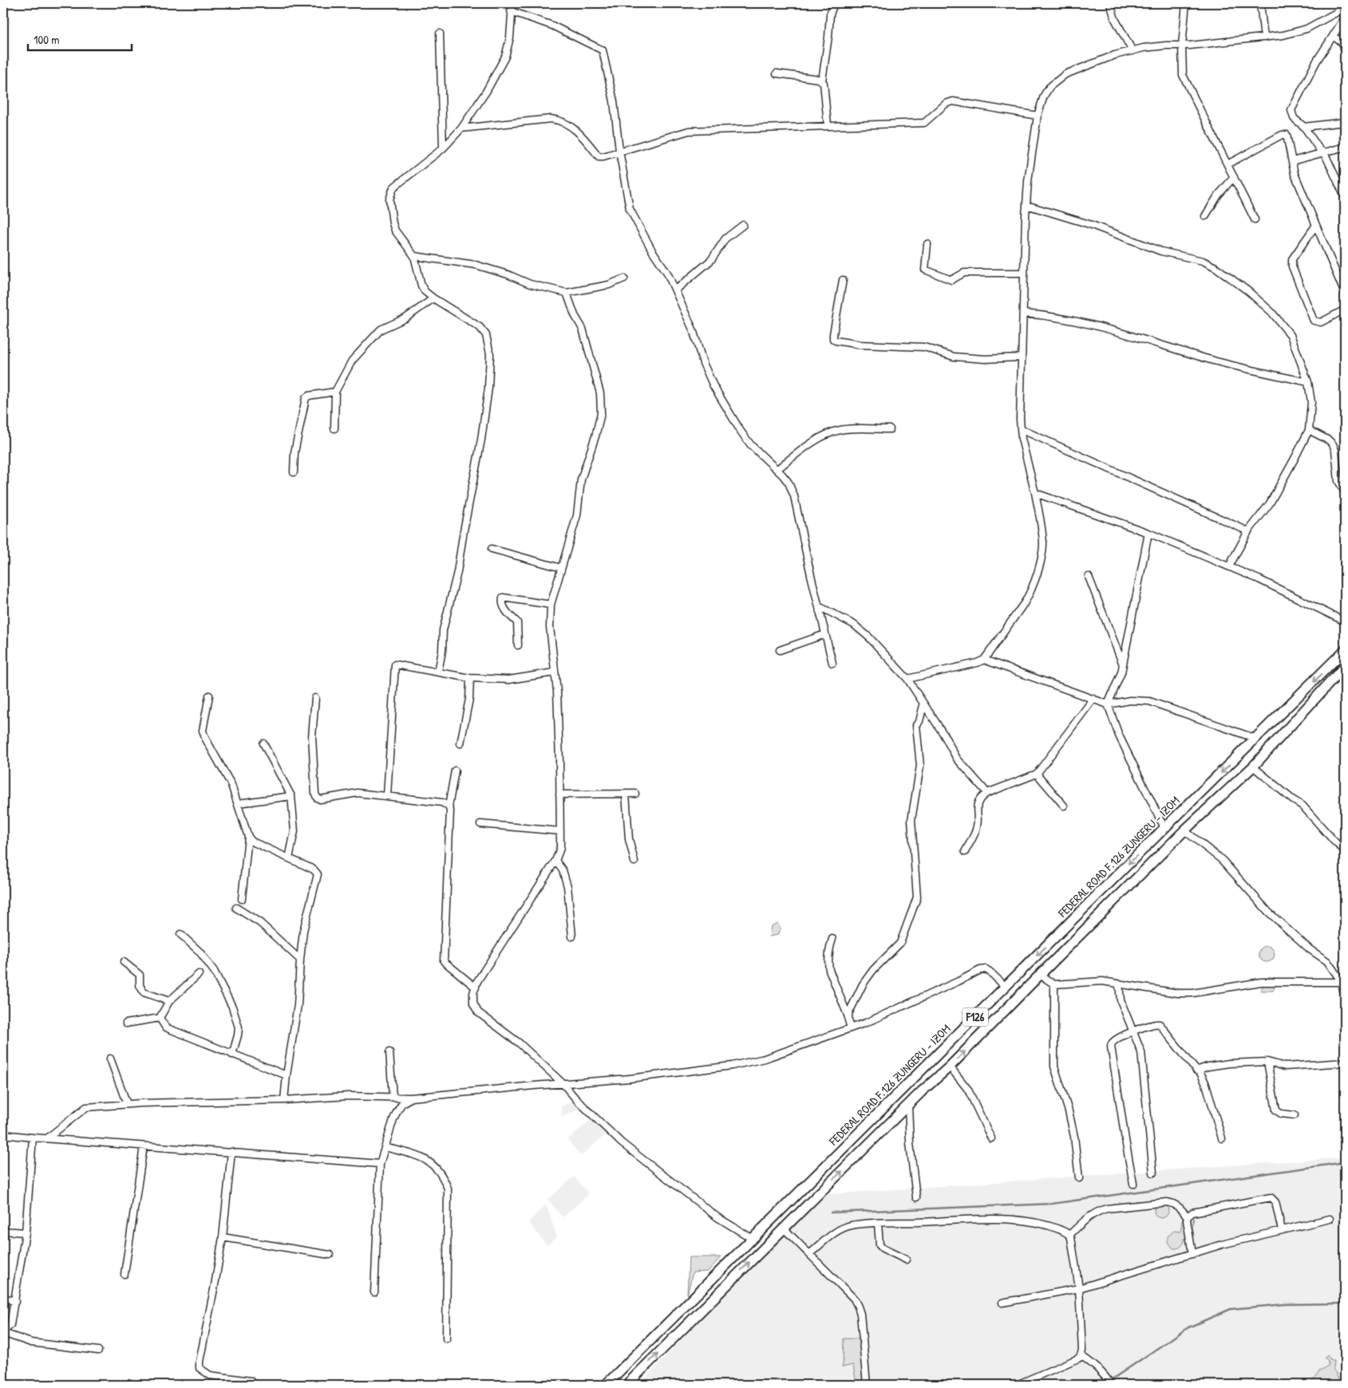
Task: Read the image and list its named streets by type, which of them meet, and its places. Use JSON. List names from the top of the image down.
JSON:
{
  "streets": {
    "main road": ["FEDERAL ROAD F.126 ZUNGERU - IZOM", "F126"]
  },
  "scale_bar": "100 m"
}
